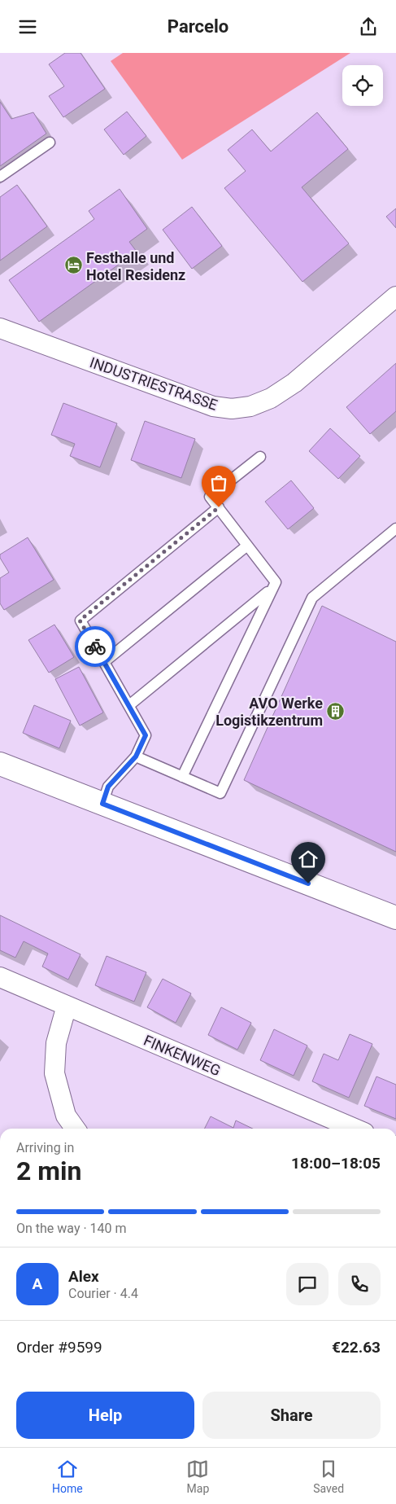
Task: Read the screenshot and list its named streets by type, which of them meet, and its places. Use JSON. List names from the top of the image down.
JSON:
{
  "streets": {
    "street": ["INDUSTRIESTRASSE", "FINKENWEG"]
  },
  "places": {
    "hotel": ["Festhalle und Hotel Residenz"],
    "building": ["AVO Werke Logistikzentrum"]
  },
  "page": {
    "header": "Parcelo",
    "heading": ["2 min", "Arriving in", "18:00–18:05"],
    "panel": [
      "Alex",
      "Courier · 4.4",
      "Order #9599",
      "€22.63"
    ],
    "bar": "On the way · 140 m",
    "round": "A",
    "buttons": ["Help", "Share"],
    "tabs": ["Home", "Map", "Saved"]
  }
}
